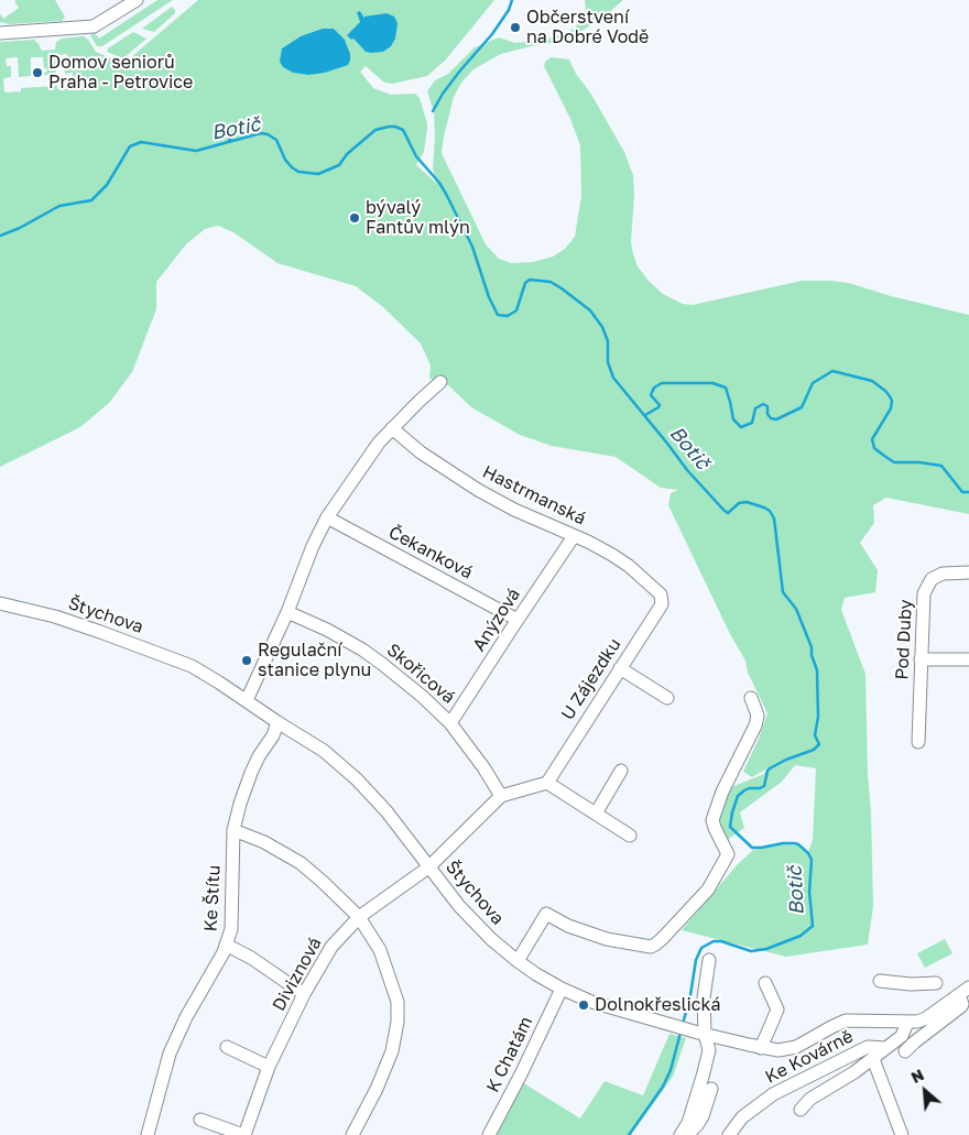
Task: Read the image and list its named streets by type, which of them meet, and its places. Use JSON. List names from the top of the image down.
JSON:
{
  "streets": {
    "street": [
      "Hastrmanská",
      "Čekanková",
      "Štychova",
      "Anýzová",
      "Pod Duby",
      "Skořicová",
      "U Zájezdku",
      "Ke Štítu",
      "Diviznová",
      "K Chatám",
      "Ke Kovárně"
    ]
  },
  "crossings": [
    ["Hastrmanská", "Anýzová"],
    ["Hastrmanská", "U Zájezdku"],
    ["Čekanková", "Anýzová"],
    ["Štychova", "Ke Štítu"],
    ["Štychova", "Diviznová"],
    ["Štychova", "K Chatám"],
    ["Anýzová", "Skořicová"]
  ],
  "water": ["Botič"],
  "places": [
    "Občerstvení na Dobré Vodě",
    "Domov seniorů Praha - Petrovice",
    "bývalý Fantův mlýn",
    "Regulační stanice plynu",
    "Dolnokřeslická"
  ],
  "north": "top left"
}
